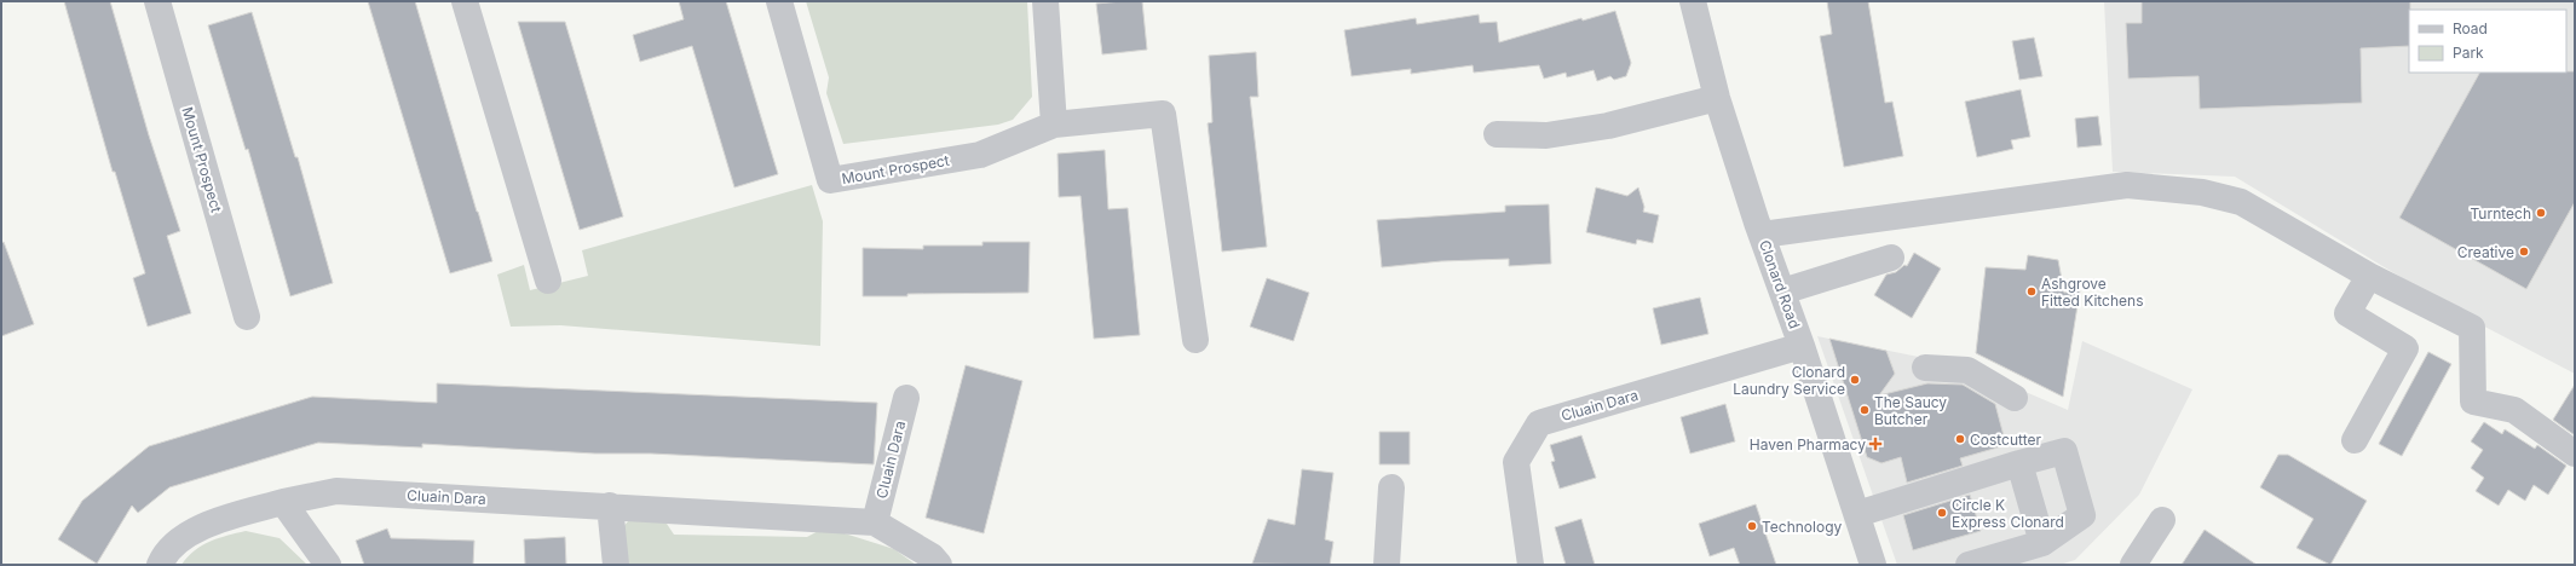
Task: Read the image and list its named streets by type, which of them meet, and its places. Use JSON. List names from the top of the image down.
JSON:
{
  "streets": {
    "street": ["Mount Prospect", "Clonard Road", "Cluain Dara"]
  },
  "crossings": [
    ["Clonard Road", "Cluain Dara"]
  ],
  "places": {
    "other": [
      "Turntech",
      "Creative",
      "Ashgrove Fitted Kitchens",
      "Clonard Laundry Service",
      "The Saucy Butcher",
      "Costcutter",
      "Circle K Express Clonard",
      "Technology"
    ],
    "health": ["Haven Pharmacy"]
  },
  "legend": ["Road", "Park"]
}
